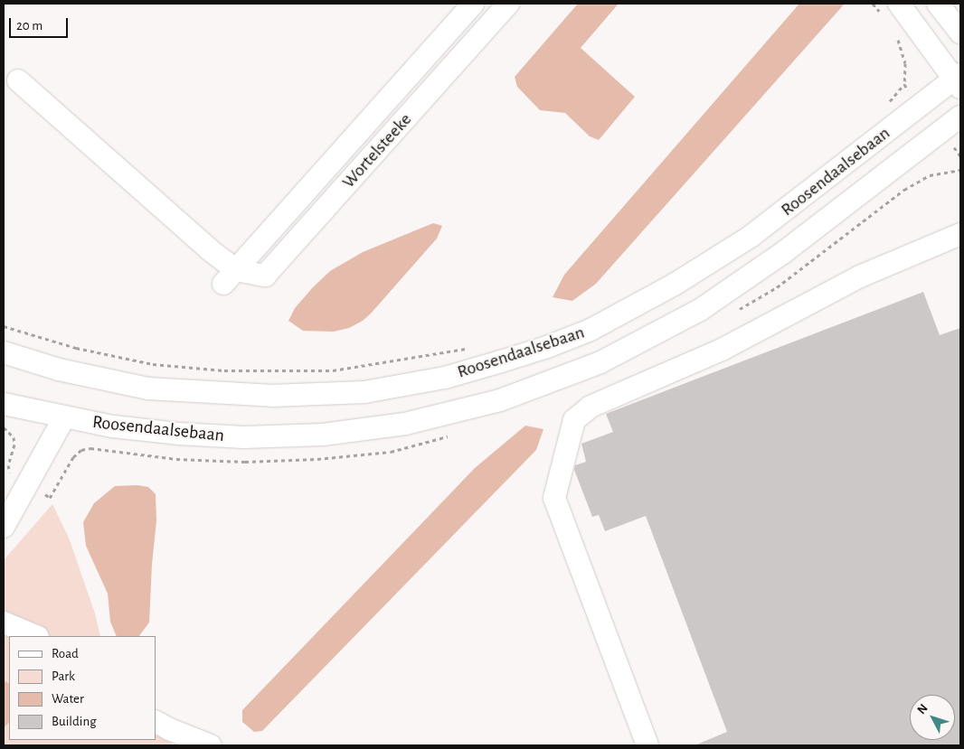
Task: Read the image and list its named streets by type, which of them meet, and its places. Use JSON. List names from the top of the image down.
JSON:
{
  "streets": {
    "street": ["Wortelsteeke", "Roosendaalsebaan"]
  },
  "legend": [
    "Road",
    "Park",
    "Water",
    "Building"
  ],
  "scale_bar": "20 m",
  "north": "top left"
}
